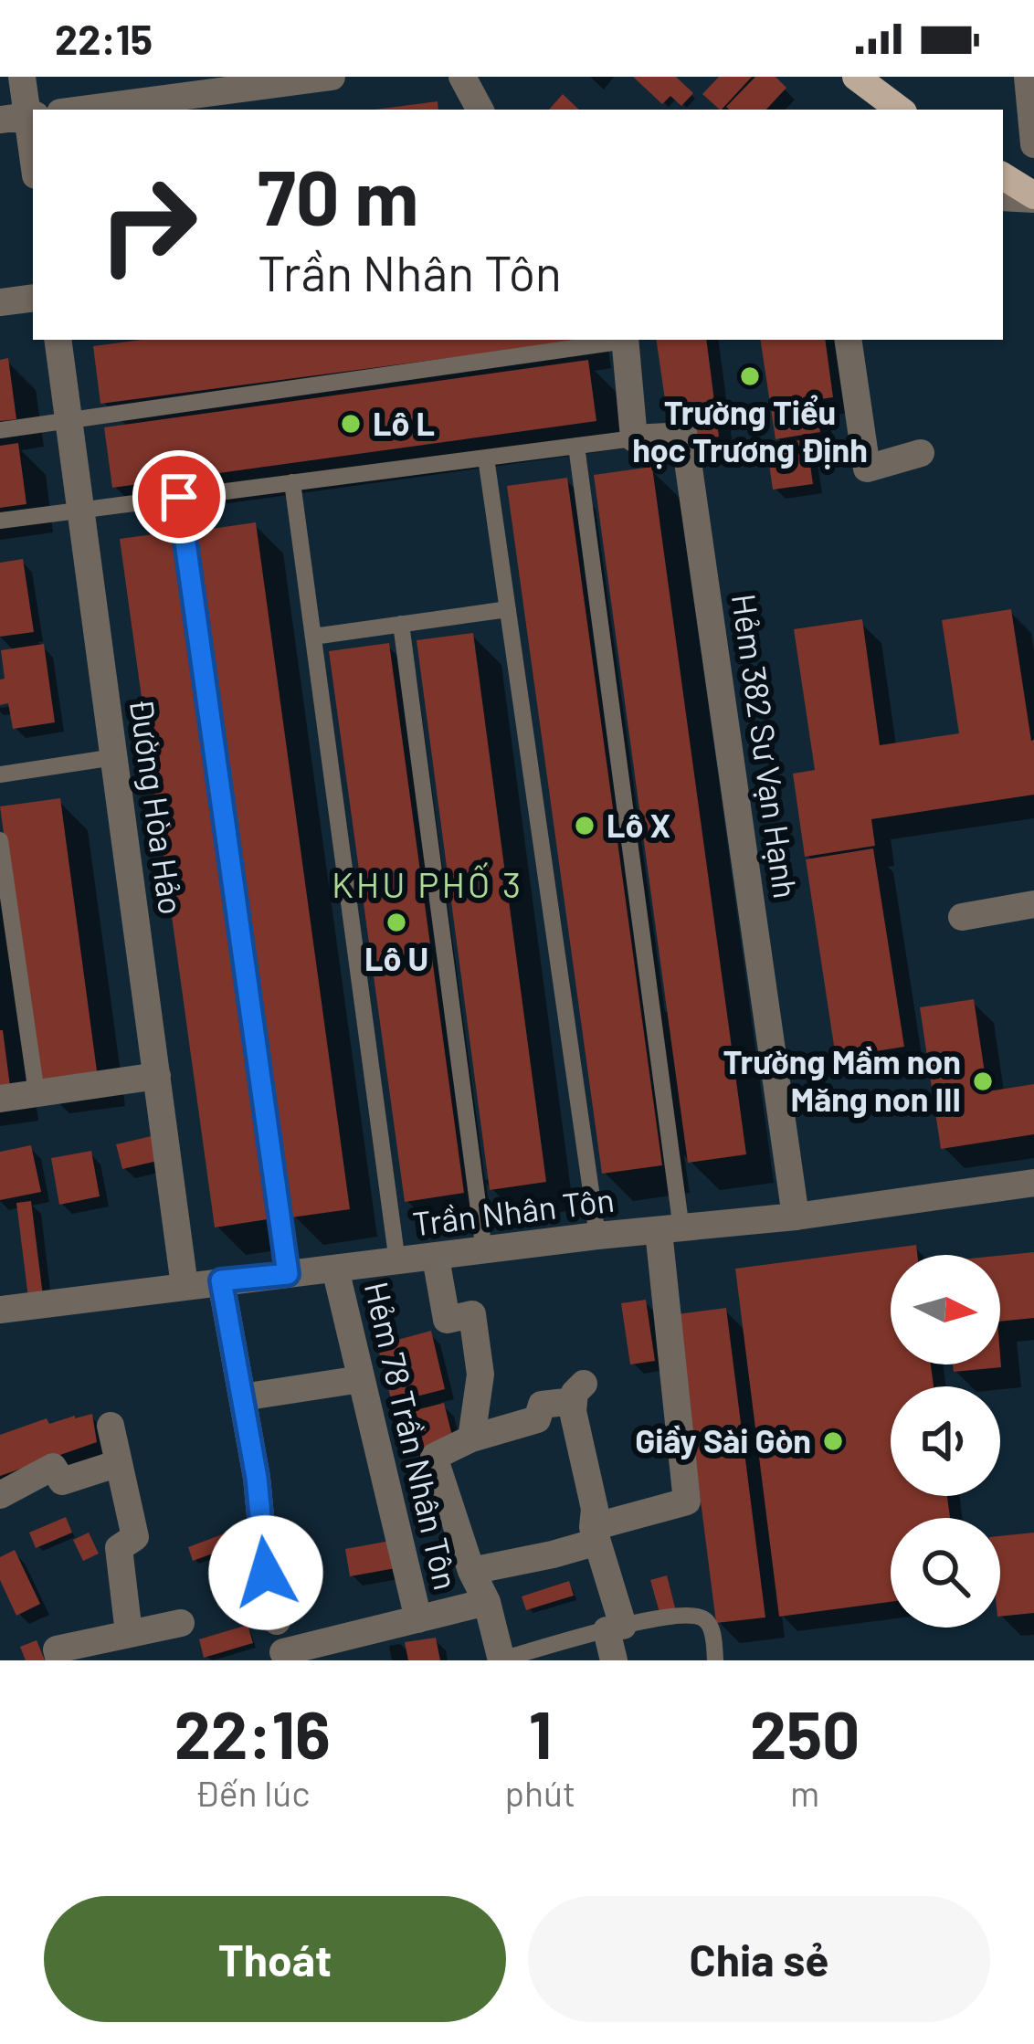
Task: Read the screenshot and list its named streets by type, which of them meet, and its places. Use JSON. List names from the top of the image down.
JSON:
{
  "streets": {
    "street": [
      "Hẻm 382 Sư Vạn Hạnh",
      "Đường Hòa Hảo",
      "Trần Nhân Tôn",
      "Hẻm 78 Trần Nhân Tôn"
    ]
  },
  "crossings": [
    ["Hẻm 382 Sư Vạn Hạnh", "Trần Nhân Tôn"],
    ["Đường Hòa Hảo", "Trần Nhân Tôn"],
    ["Trần Nhân Tôn", "Hẻm 78 Trần Nhân Tôn"]
  ],
  "districts": ["KHU PHỐ 3"],
  "places": [
    "Trường Tiểu học Trương Định",
    "Lô L",
    "Lô X",
    "Lô U",
    "Trường Mầm non Măng non III",
    "Giầy Sài Gòn"
  ],
  "north": "right",
  "page": {
    "status": "22:15",
    "turn": ["70 m", "Trần Nhân Tôn"],
    "eta": [
      "22:16",
      "Đến lúc",
      "1",
      "phút",
      "250",
      "m"
    ],
    "buttons": ["Thoát", "Chia sẻ"]
  }
}
